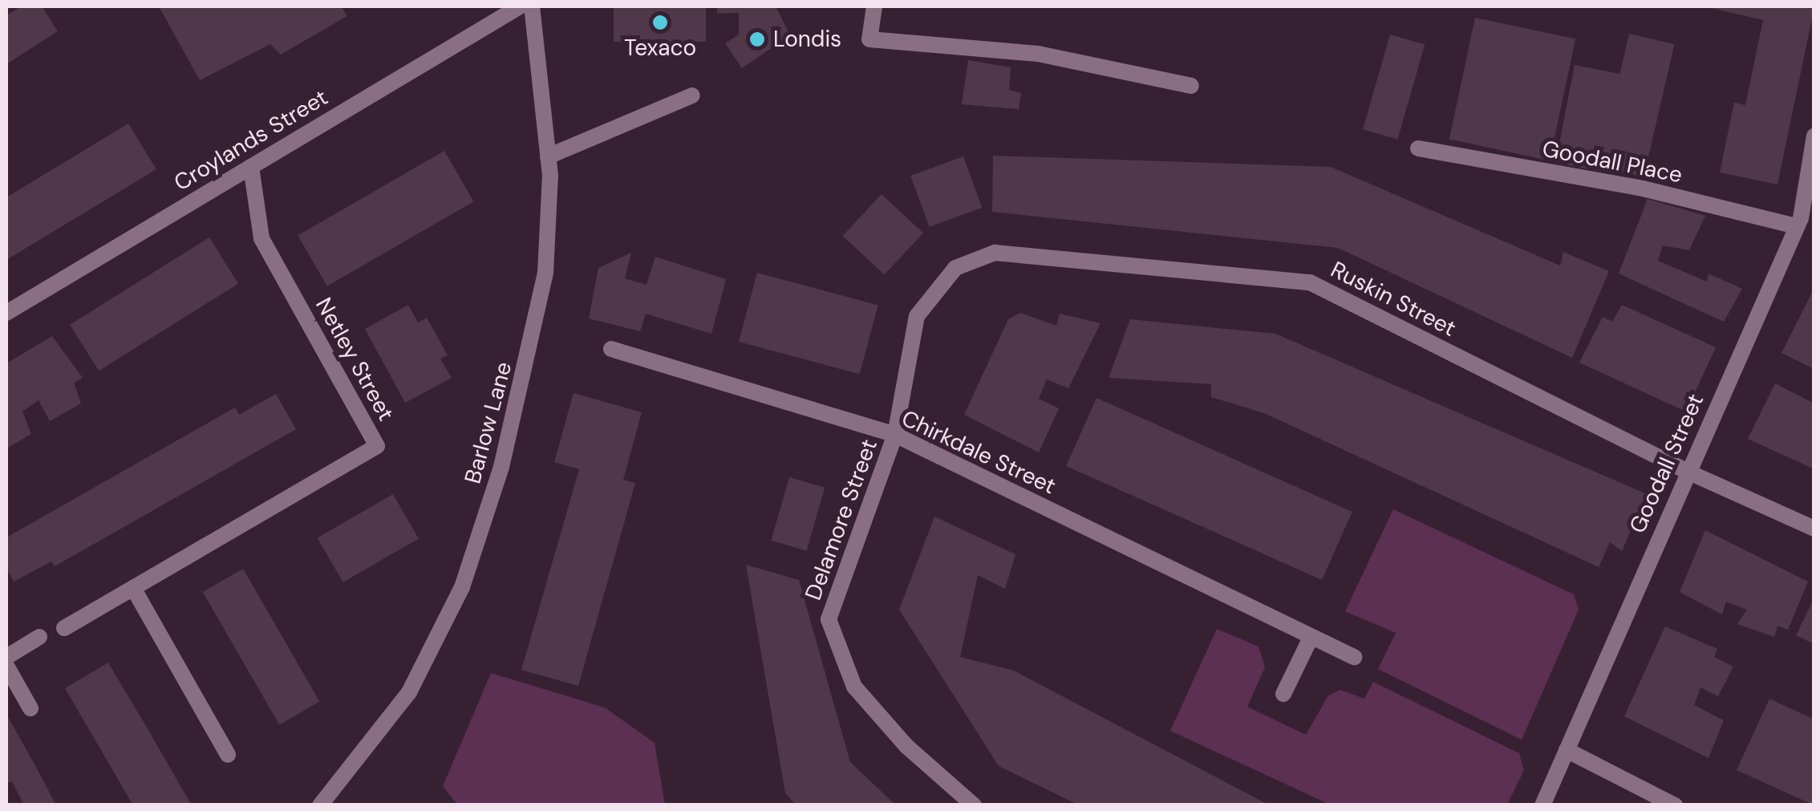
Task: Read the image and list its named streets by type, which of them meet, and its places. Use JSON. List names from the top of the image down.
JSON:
{
  "streets": {
    "street": [
      "Croylands Street",
      "Goodall Place",
      "Ruskin Street",
      "Netley Street",
      "Barlow Lane",
      "Chirkdale Street",
      "Goodall Street",
      "Delamore Street"
    ]
  },
  "crossings": [
    ["Croylands Street", "Netley Street"],
    ["Goodall Place", "Goodall Street"],
    ["Ruskin Street", "Chirkdale Street"],
    ["Ruskin Street", "Goodall Street"],
    ["Ruskin Street", "Delamore Street"],
    ["Chirkdale Street", "Delamore Street"]
  ],
  "places": ["Texaco", "Londis"]
}
